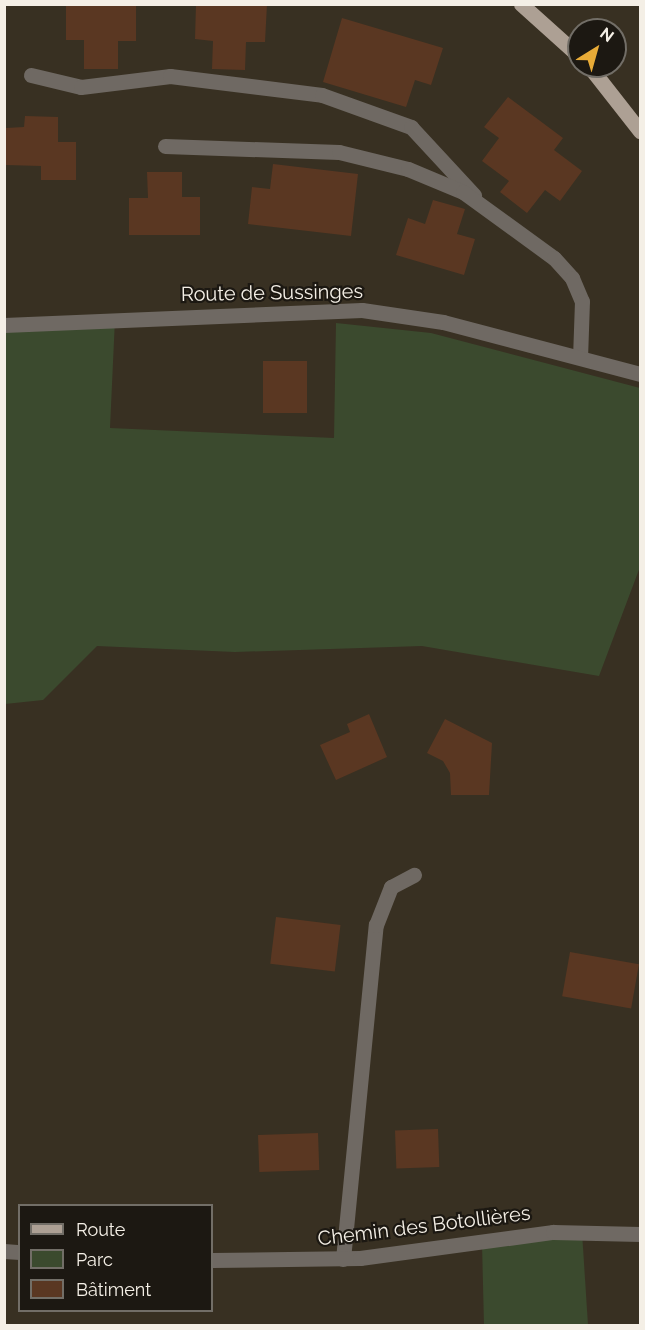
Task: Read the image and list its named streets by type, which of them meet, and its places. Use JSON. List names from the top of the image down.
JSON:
{
  "streets": {
    "street": ["Route de Sussinges", "Chemin des Botollières"]
  },
  "legend": ["Route", "Parc", "Bâtiment"],
  "north": "top right"
}
